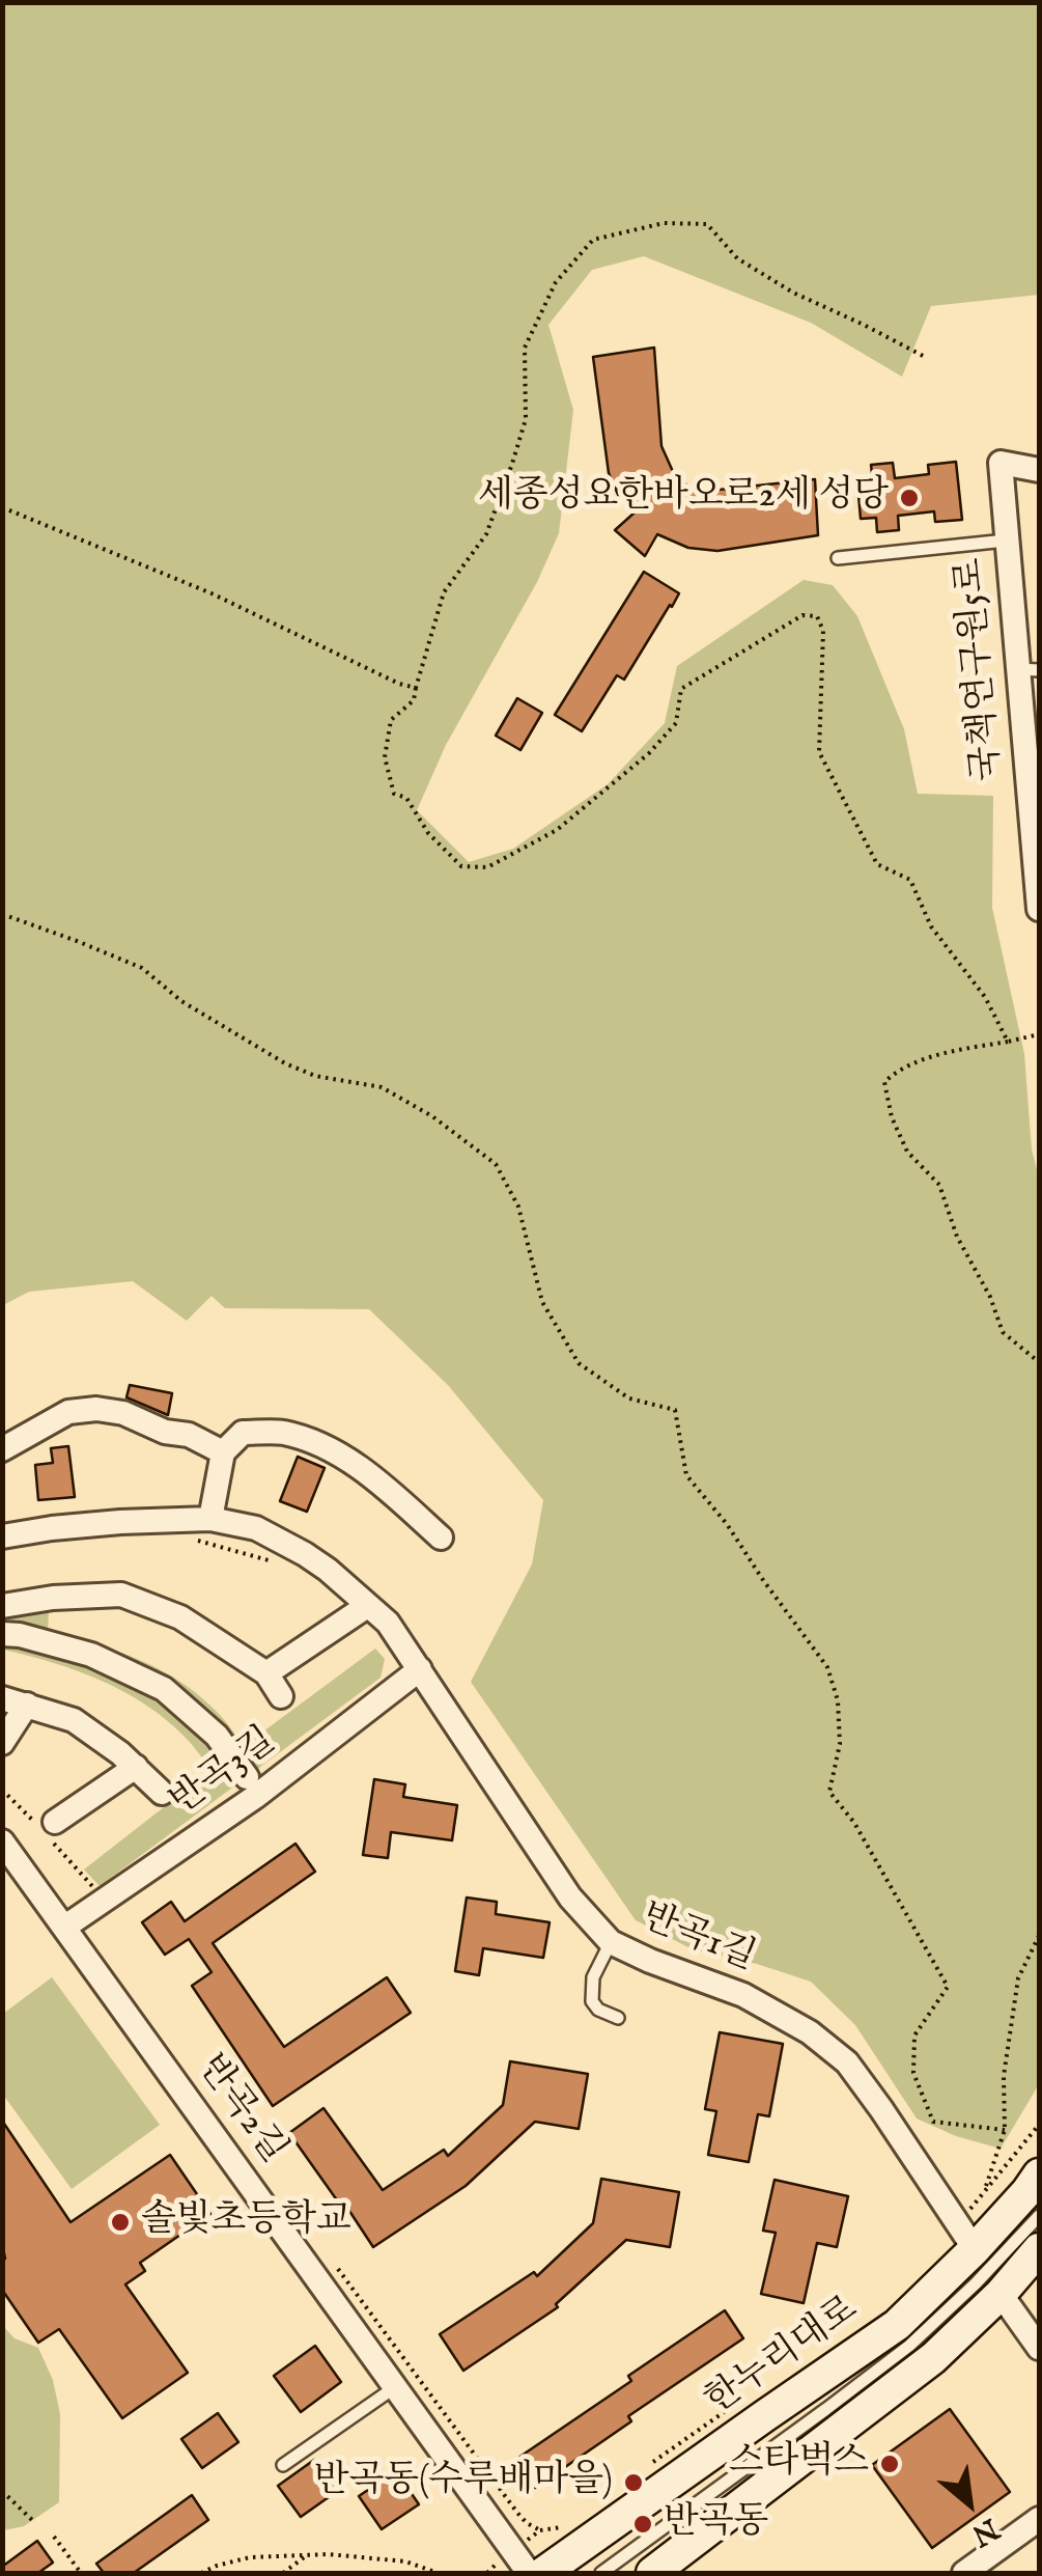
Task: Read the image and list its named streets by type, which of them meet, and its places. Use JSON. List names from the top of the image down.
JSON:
{
  "streets": {
    "street": [
      "국책연구원5로",
      "반곡3길",
      "반곡1길",
      "반곡2길",
      "한누리대로"
    ]
  },
  "crossings": [
    ["반곡3길", "반곡1길"],
    ["반곡3길", "반곡2길"],
    ["반곡1길", "한누리대로"]
  ],
  "places": [
    "세종성요한바오로2세 성당",
    "솔빛초등학교",
    "스타벅스",
    "반곡동(수루배마을)",
    "반곡동"
  ],
  "north": "bottom right"
}
